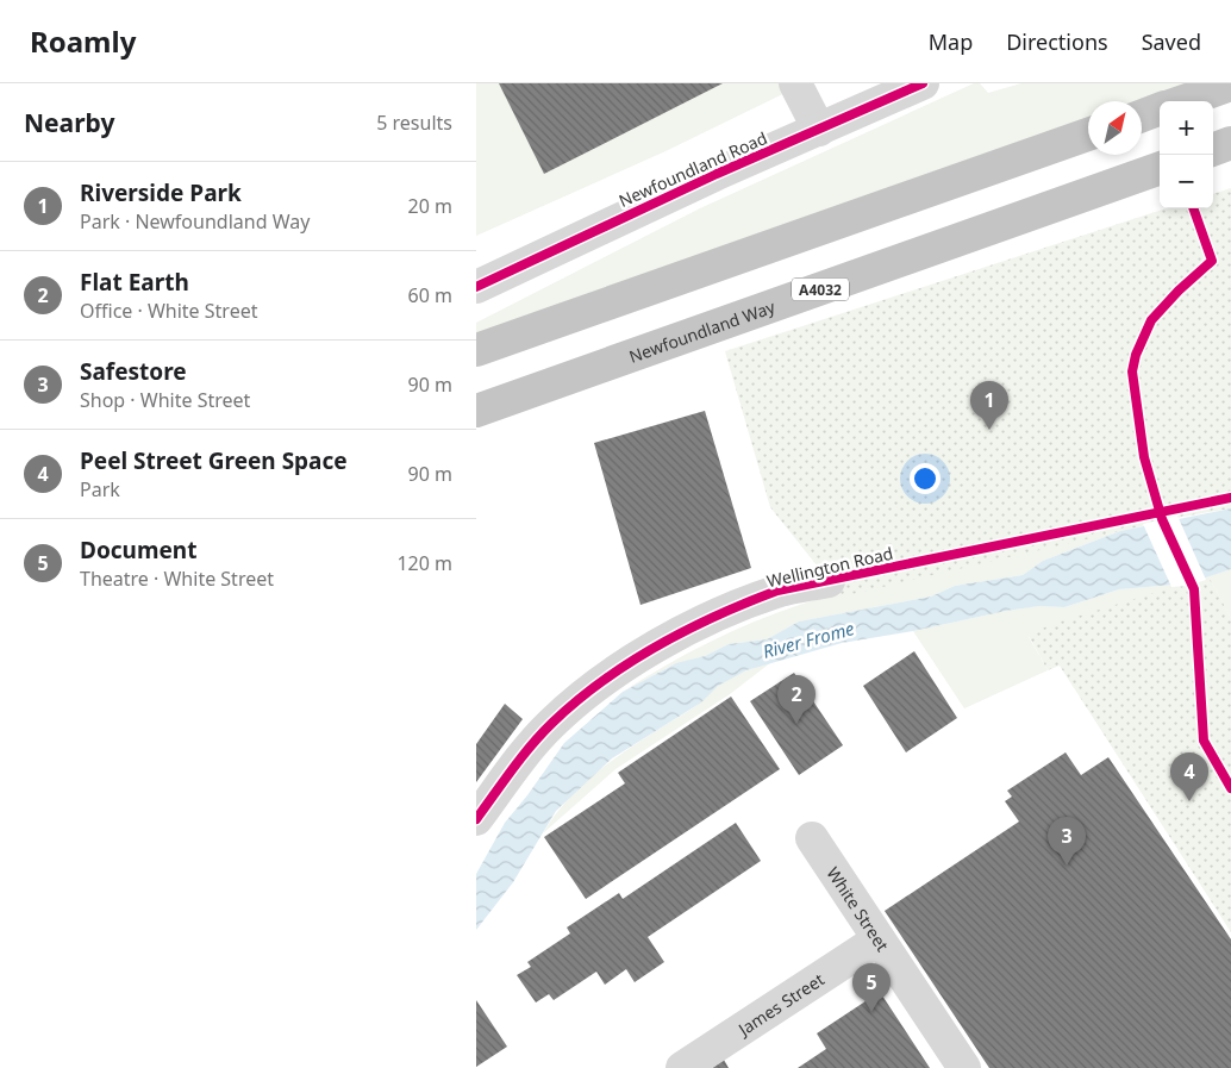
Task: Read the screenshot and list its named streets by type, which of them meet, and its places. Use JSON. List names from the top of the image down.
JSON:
{
  "streets": {
    "highway": ["A4032", "Newfoundland Way"],
    "street": [
      "Newfoundland Road",
      "Wellington Road",
      "White Street",
      "James Street"
    ]
  },
  "crossings": [
    ["White Street", "James Street"]
  ],
  "water": ["River Frome"],
  "north": "top right",
  "page": {
    "header": "Roamly",
    "nav": ["Map", "Directions", "Saved"],
    "heading": ["Nearby", "5 results"],
    "map_buttons": ["+", "−"],
    "list": [
      {
        "mark": "1",
        "name": "Riverside Park",
        "note": "Park · Newfoundland Way",
        "value": "20 m"
      },
      {
        "mark": "2",
        "name": "Flat Earth",
        "note": "Office · White Street",
        "value": "60 m"
      },
      {
        "mark": "3",
        "name": "Safestore",
        "note": "Shop · White Street",
        "value": "90 m"
      },
      {
        "mark": "4",
        "name": "Peel Street Green Space",
        "note": "Park",
        "value": "90 m"
      },
      {
        "mark": "5",
        "name": "Document",
        "note": "Theatre · White Street",
        "value": "120 m"
      }
    ],
    "pins": [
      "1",
      "2",
      "4",
      "3",
      "5"
    ]
  }
}
